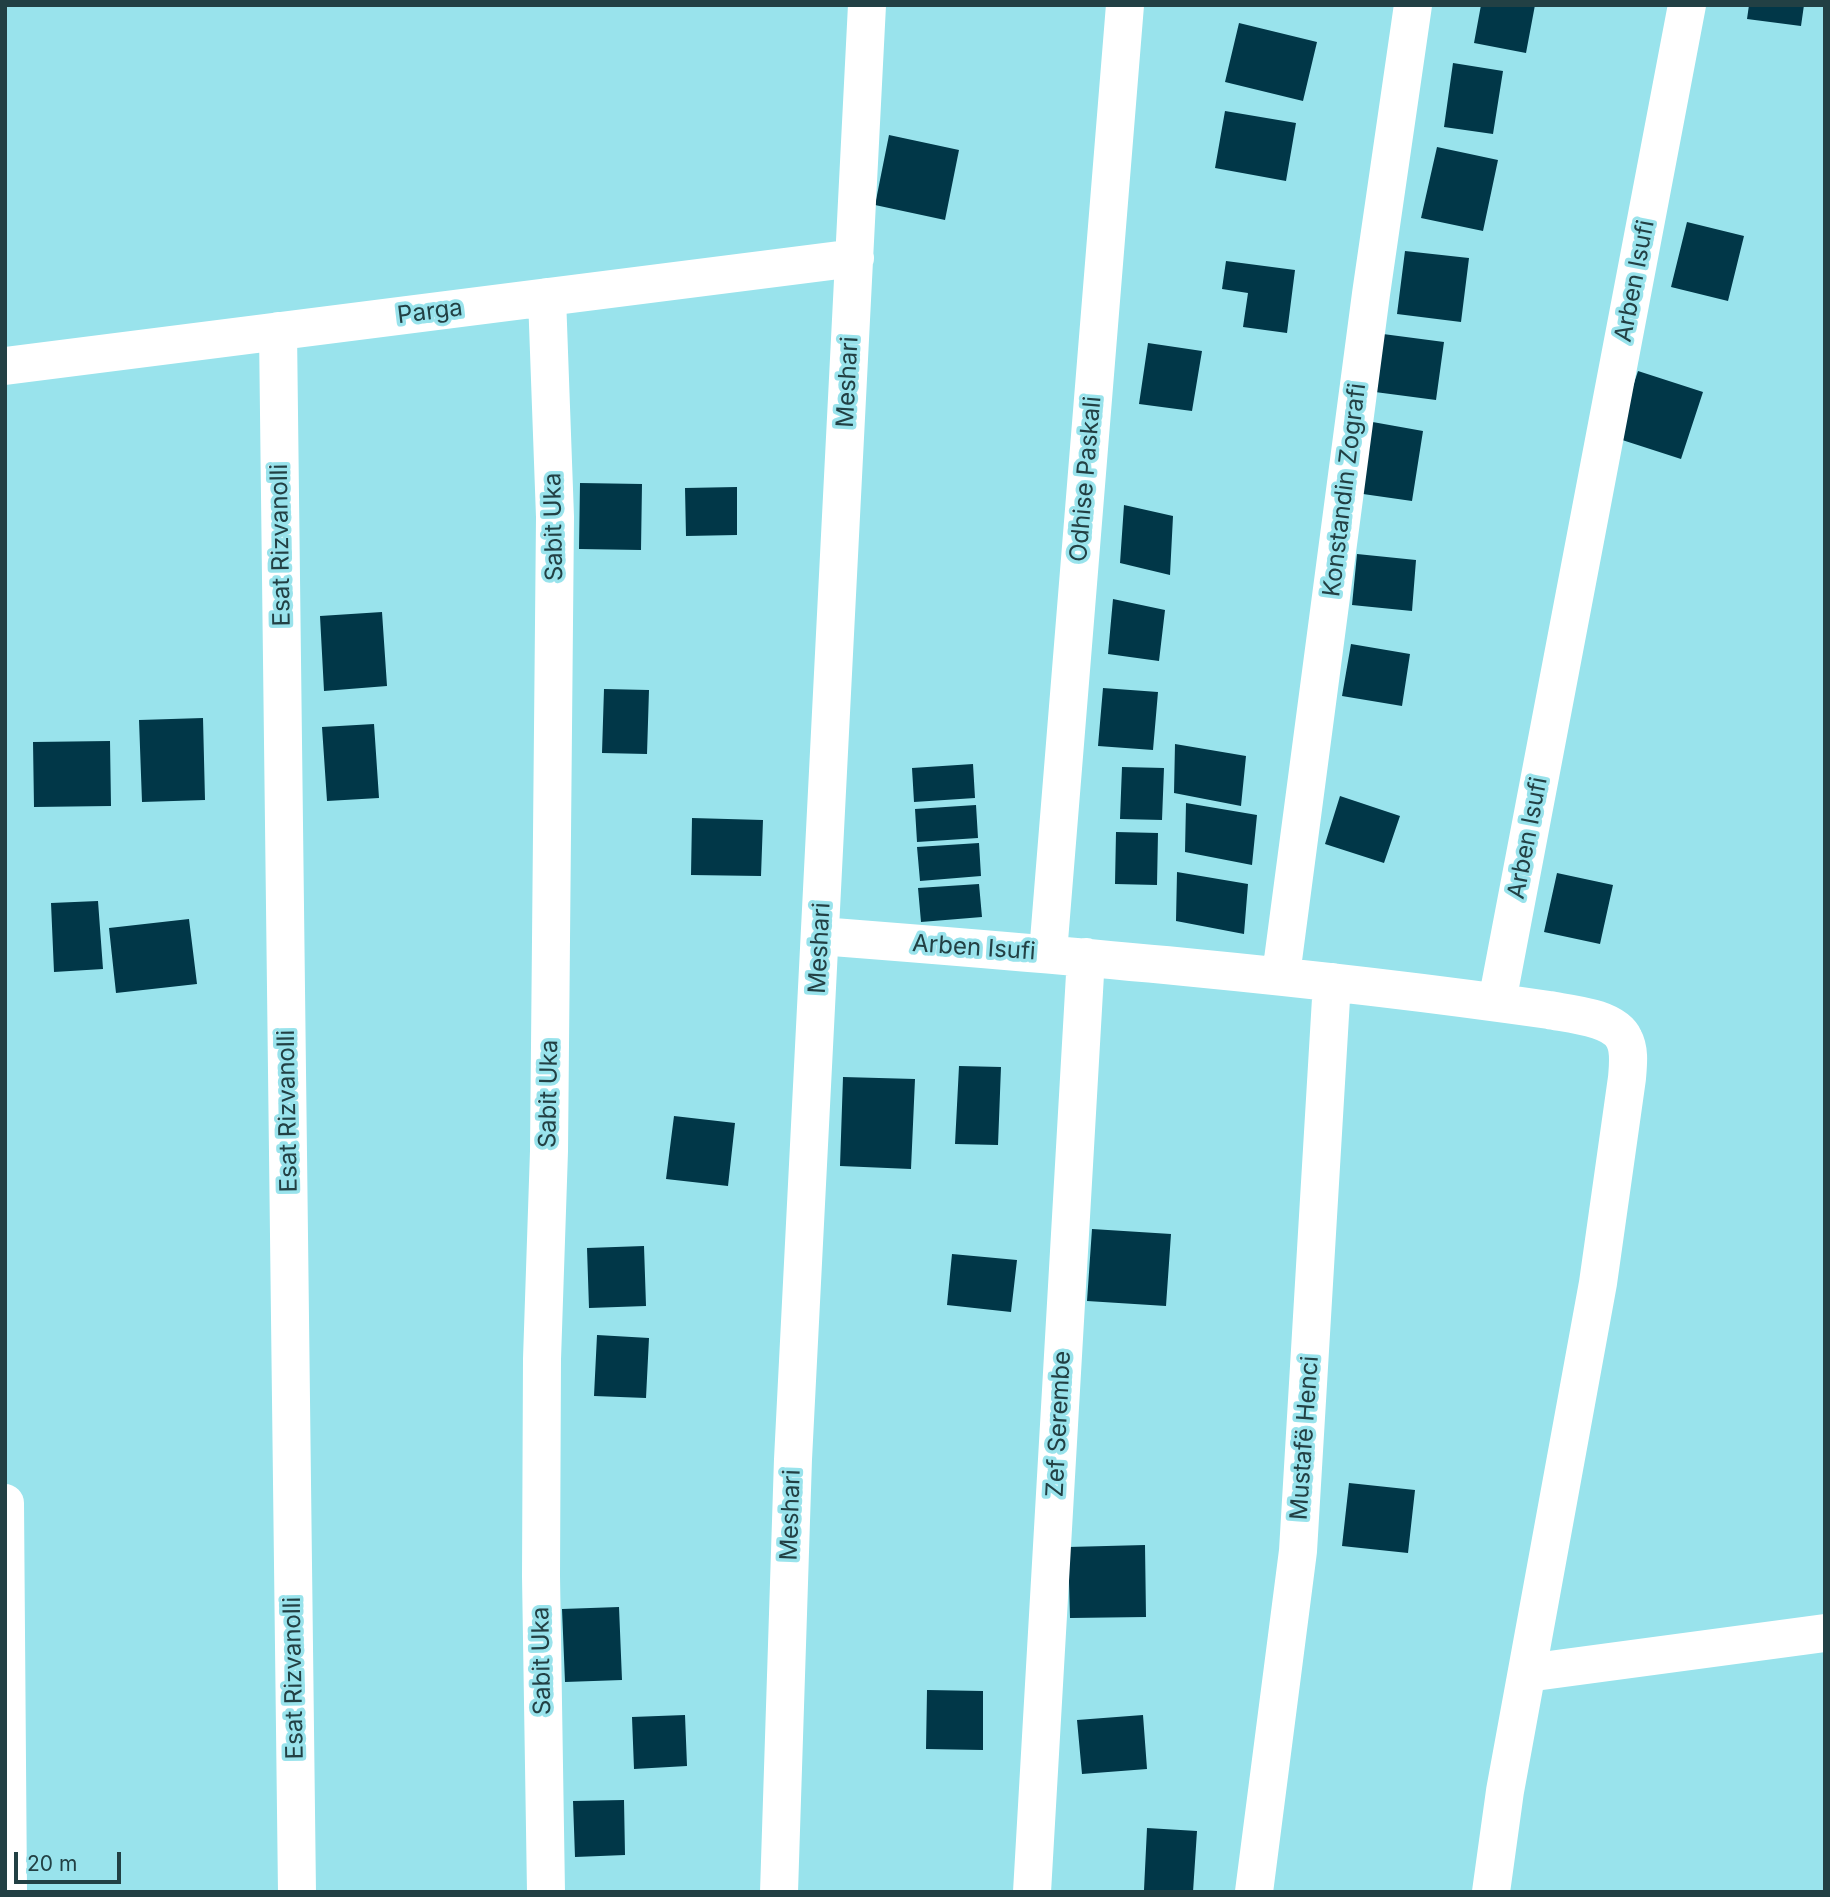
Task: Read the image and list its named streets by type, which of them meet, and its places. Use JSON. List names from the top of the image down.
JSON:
{
  "streets": {
    "street": [
      "Arben Isufi",
      "Parga",
      "Meshari",
      "Odhise Paskali",
      "Konstandin Zografi",
      "Sabit Uka",
      "Esat Rizvanolli",
      "Zef Serembe",
      "Mustafë Henci"
    ]
  },
  "crossings": [
    ["Arben Isufi", "Meshari"],
    ["Arben Isufi", "Odhise Paskali"],
    ["Arben Isufi", "Konstandin Zografi"],
    ["Arben Isufi", "Zef Serembe"],
    ["Arben Isufi", "Mustafë Henci"],
    ["Parga", "Meshari"],
    ["Parga", "Sabit Uka"],
    ["Parga", "Esat Rizvanolli"]
  ],
  "scale_bar": "20 m"
}
